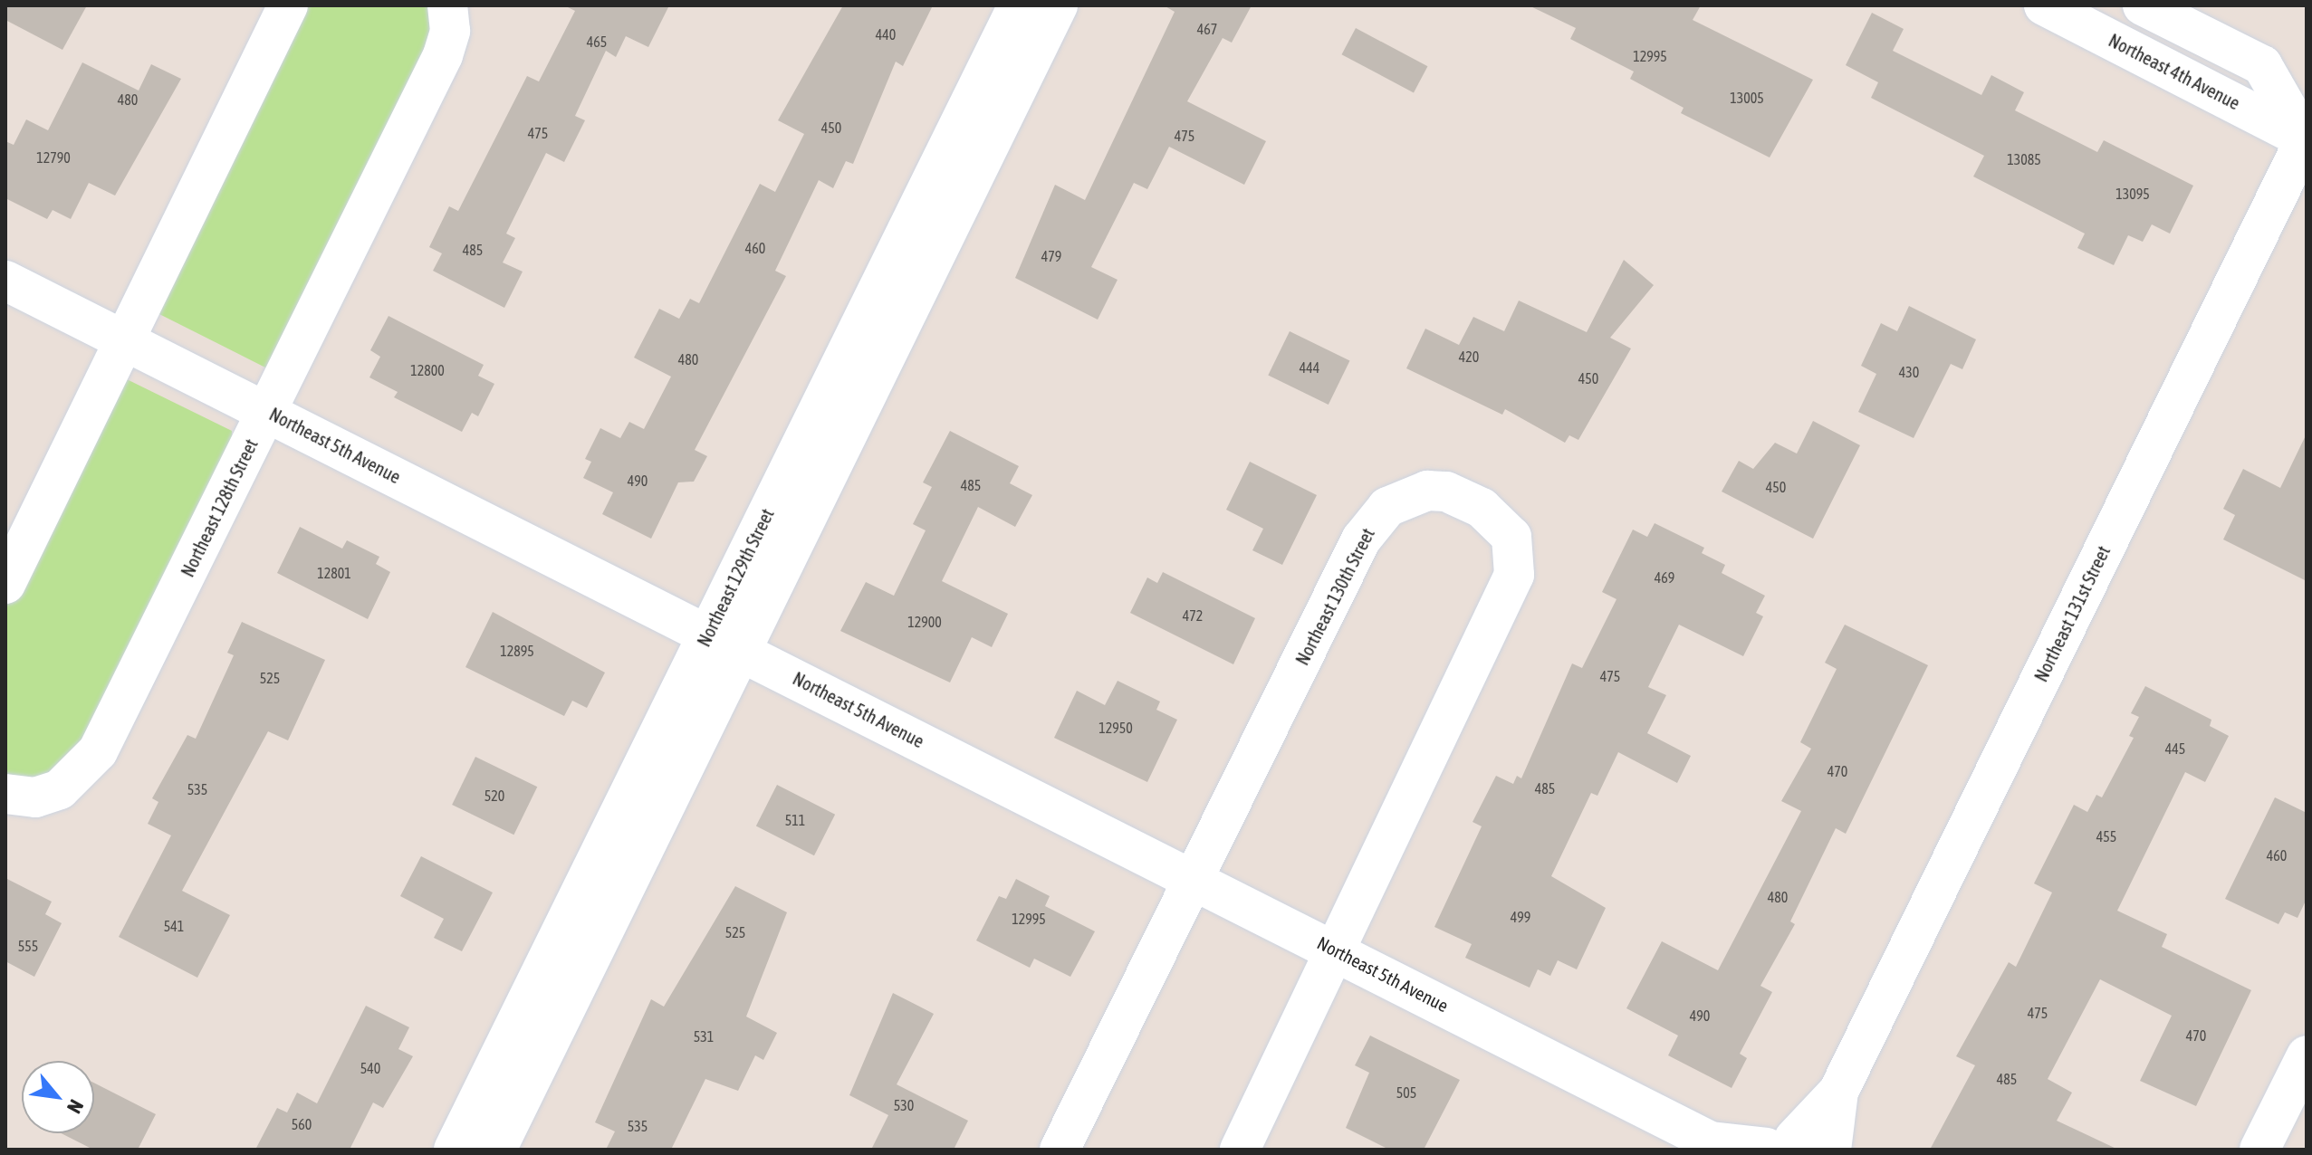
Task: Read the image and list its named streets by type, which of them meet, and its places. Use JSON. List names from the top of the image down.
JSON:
{
  "streets": {
    "street": [
      "Northeast 4th Avenue",
      "Northeast 5th Avenue",
      "Northeast 128th Street",
      "Northeast 129th Street",
      "Northeast 130th Street",
      "Northeast 131st Street"
    ]
  },
  "crossings": [
    ["Northeast 4th Avenue", "Northeast 131st Street"],
    ["Northeast 5th Avenue", "Northeast 128th Street"],
    ["Northeast 5th Avenue", "Northeast 129th Street"],
    ["Northeast 5th Avenue", "Northeast 130th Street"],
    ["Northeast 5th Avenue", "Northeast 131st Street"]
  ],
  "house_numbers": [
    "467",
    "440",
    "465",
    "12995",
    "13005",
    "480",
    "450",
    "475",
    "475",
    "12790",
    "13085",
    "13095",
    "460",
    "485",
    "479",
    "420",
    "480",
    "444",
    "12800",
    "430",
    "450",
    "490",
    "485",
    "450",
    "12801",
    "469",
    "472",
    "12900",
    "12895",
    "475",
    "525",
    "12950",
    "445",
    "470",
    "485",
    "535",
    "520",
    "511",
    "455",
    "460",
    "480",
    "499",
    "12995",
    "541",
    "525",
    "555",
    "475",
    "490",
    "470",
    "531",
    "540",
    "485",
    "505",
    "530",
    "560",
    "535"
  ],
  "north": "bottom right"
}
